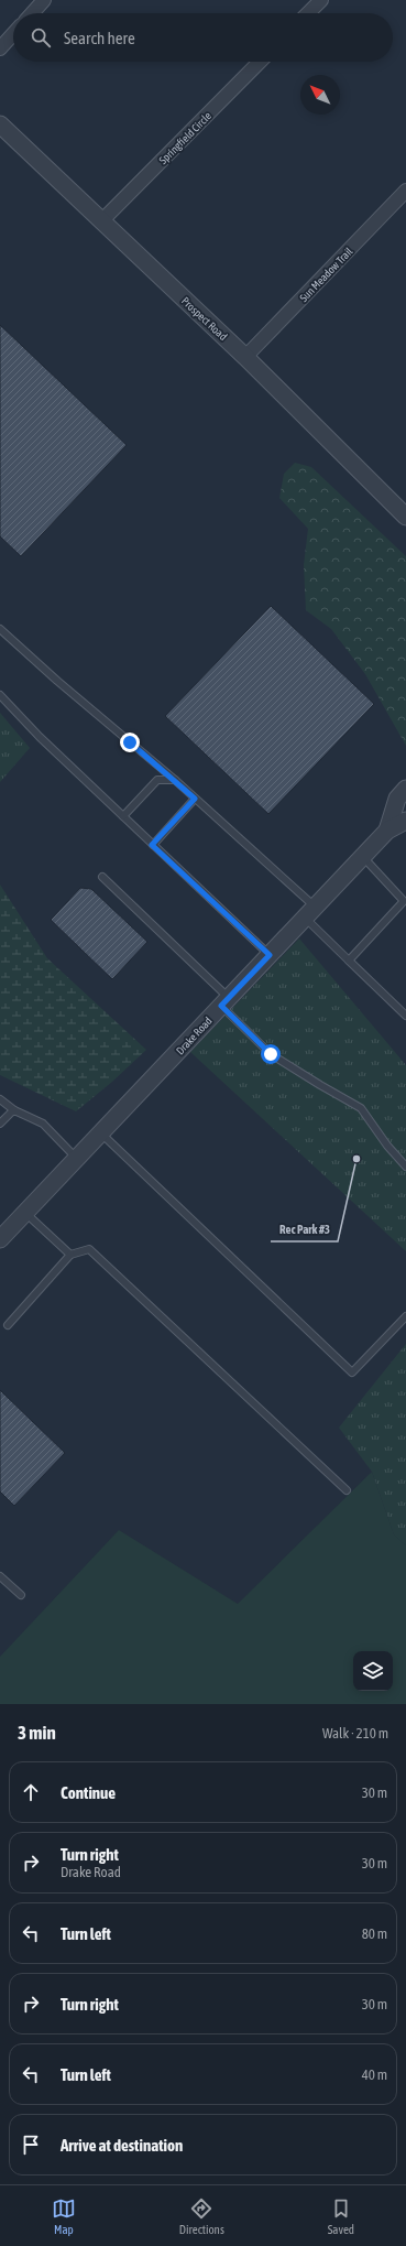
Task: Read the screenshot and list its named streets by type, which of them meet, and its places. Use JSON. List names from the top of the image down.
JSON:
{
  "streets": {
    "street": [
      "Springfield Circle",
      "Sun Meadow Trail",
      "Prospect Road",
      "Drake Road"
    ]
  },
  "crossings": [
    ["Springfield Circle", "Prospect Road"],
    ["Sun Meadow Trail", "Prospect Road"]
  ],
  "places": ["Rec Park #3"],
  "north": "top left",
  "page": {
    "search": "Search here",
    "heading": ["3 min", "Walk · 210 m"],
    "list": [
      ["Continue", "30 m"],
      ["Turn right", "Drake Road", "30 m"],
      ["Turn left", "80 m"],
      ["Turn right", "30 m"],
      ["Turn left", "40 m"],
      "Arrive at destination"
    ],
    "nav": ["Map", "Directions", "Saved"]
  }
}
